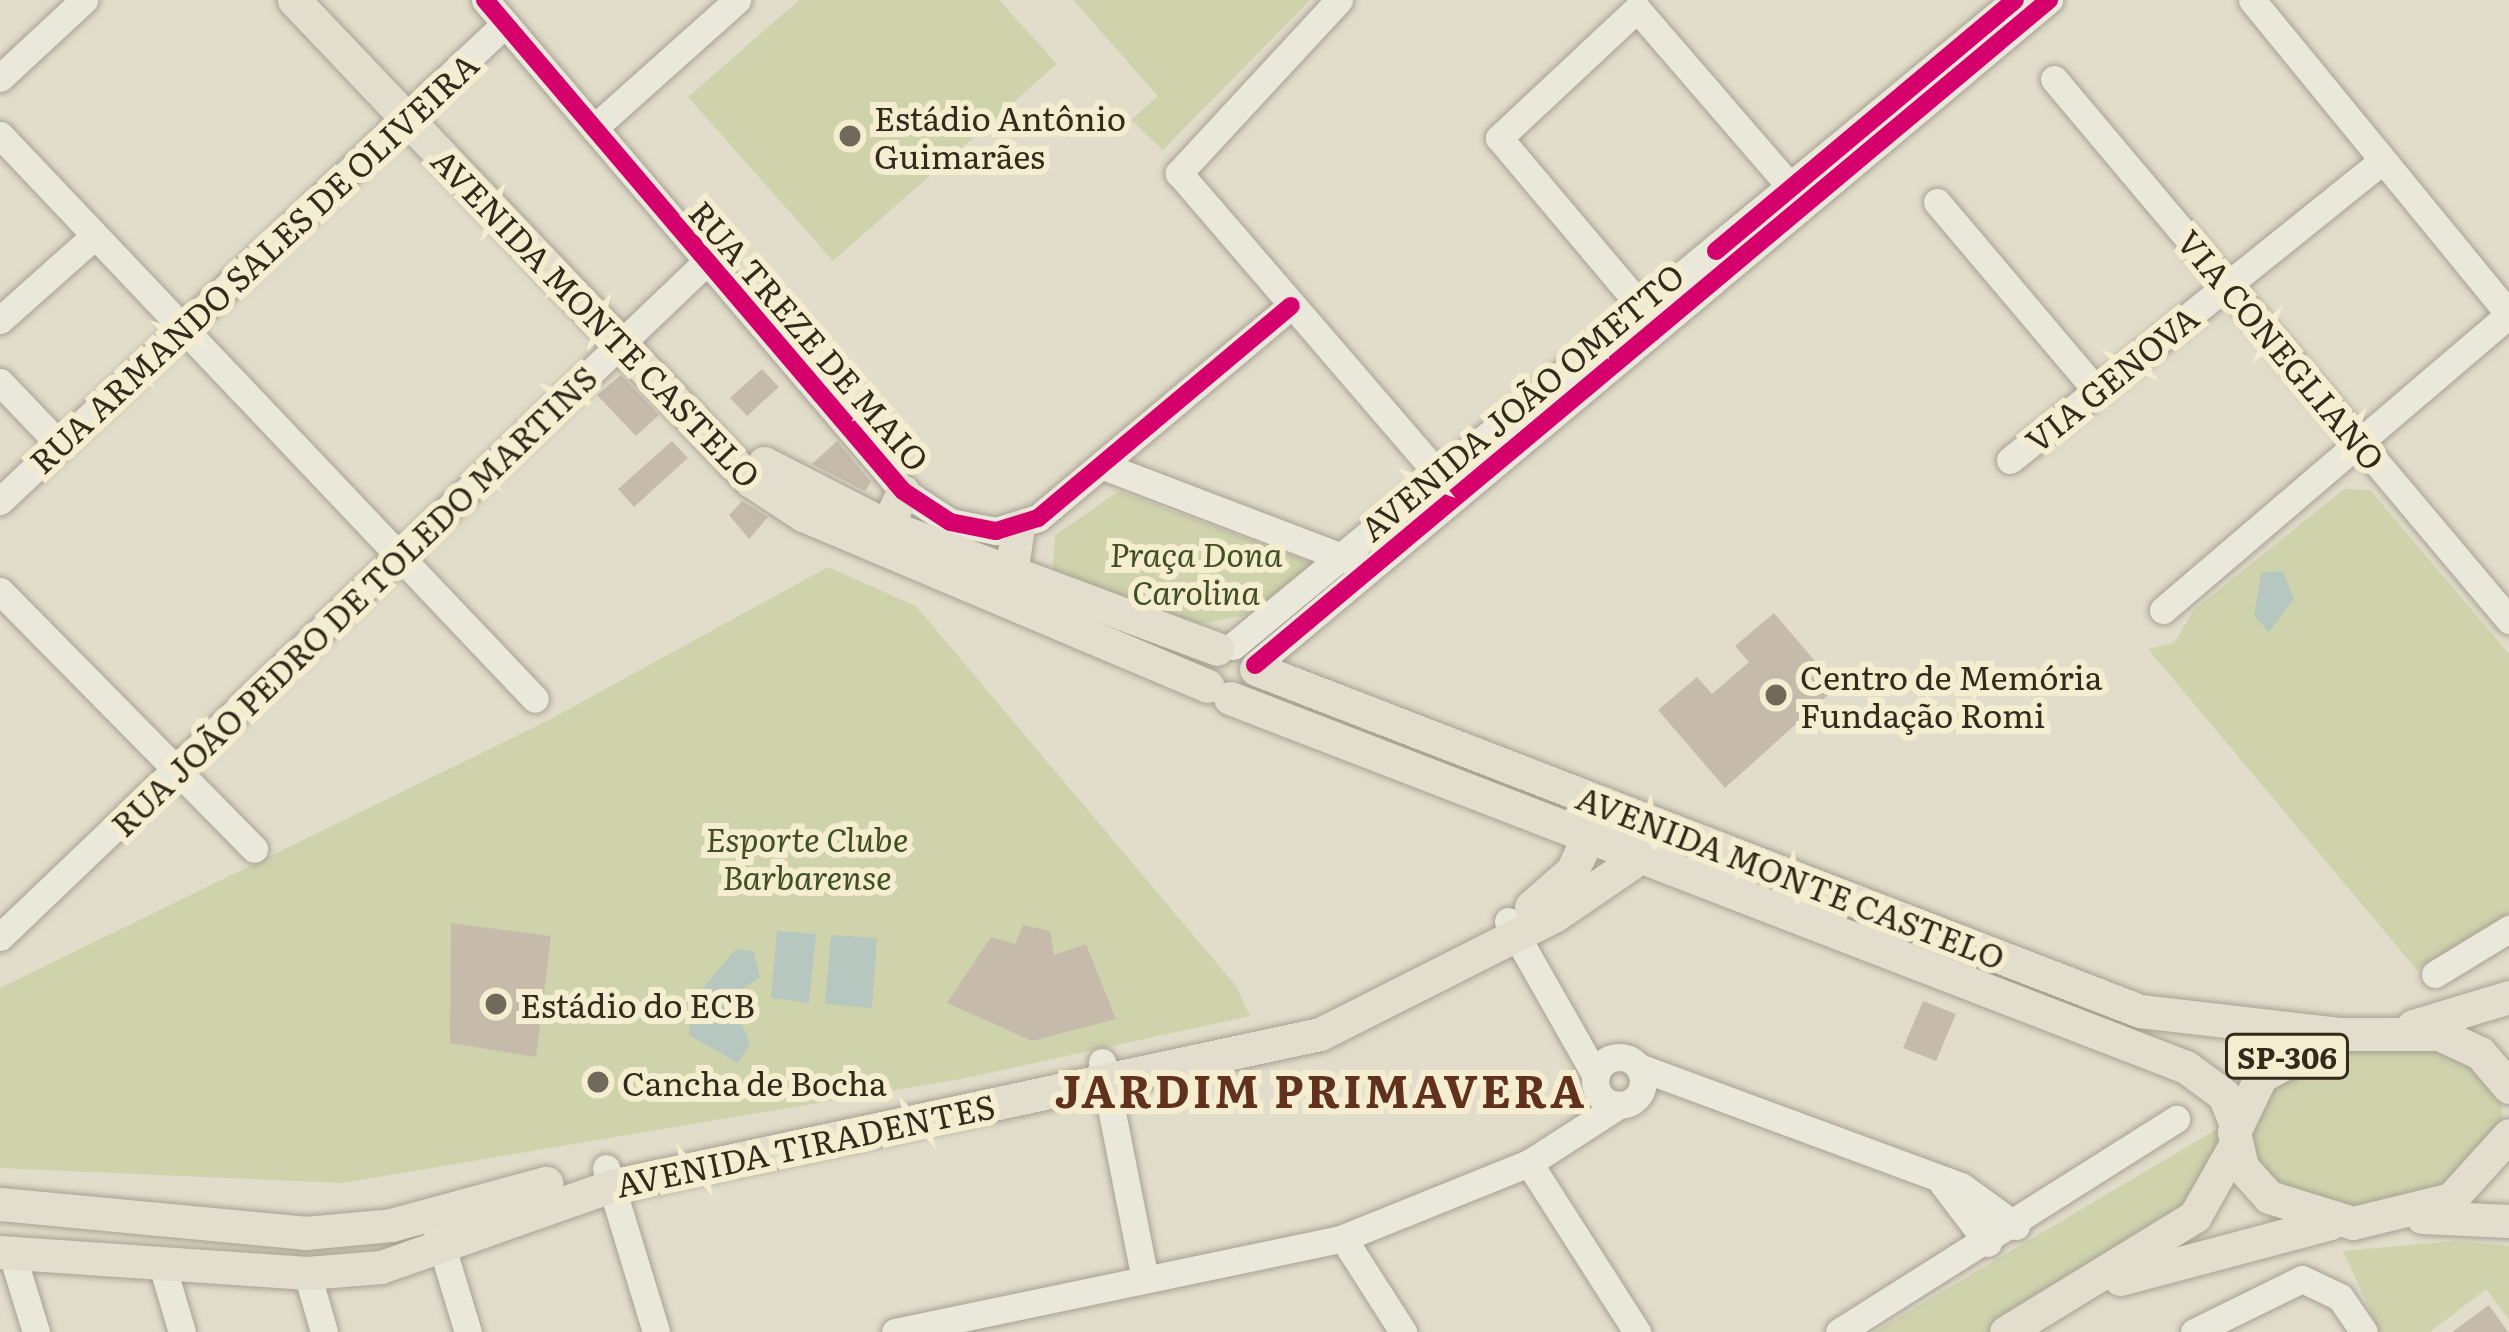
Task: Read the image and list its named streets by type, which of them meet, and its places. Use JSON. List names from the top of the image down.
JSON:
{
  "streets": {
    "main road": ["AVENIDA MONTE CASTELO", "SP-306", "AVENIDA TIRADENTES"],
    "street": [
      "RUA ARMANDO SALES DE OLIVEIRA",
      "RUA TREZE DE MAIO",
      "VIA CONEGLIANO",
      "VIA GENOVA",
      "AVENIDA JOÃO OMETTO",
      "RUA JOÃO PEDRO DE TOLEDO MARTINS"
    ]
  },
  "crossings": [
    ["RUA ARMANDO SALES DE OLIVEIRA", "AVENIDA MONTE CASTELO"],
    ["RUA ARMANDO SALES DE OLIVEIRA", "RUA TREZE DE MAIO"],
    ["AVENIDA MONTE CASTELO", "AVENIDA JOÃO OMETTO"],
    ["AVENIDA MONTE CASTELO", "RUA JOÃO PEDRO DE TOLEDO MARTINS"],
    ["AVENIDA MONTE CASTELO", "SP-306"],
    ["AVENIDA MONTE CASTELO", "AVENIDA TIRADENTES"],
    ["RUA TREZE DE MAIO", "RUA JOÃO PEDRO DE TOLEDO MARTINS"],
    ["VIA CONEGLIANO", "VIA GENOVA"]
  ],
  "districts": ["JARDIM PRIMAVERA"],
  "parks": ["Praça Dona Carolina", "Esporte Clube Barbarense"],
  "places": [
    "Estádio Antônio Guimarães",
    "Centro de Memória Fundação Romi",
    "Estádio do ECB",
    "Cancha de Bocha"
  ]
}
